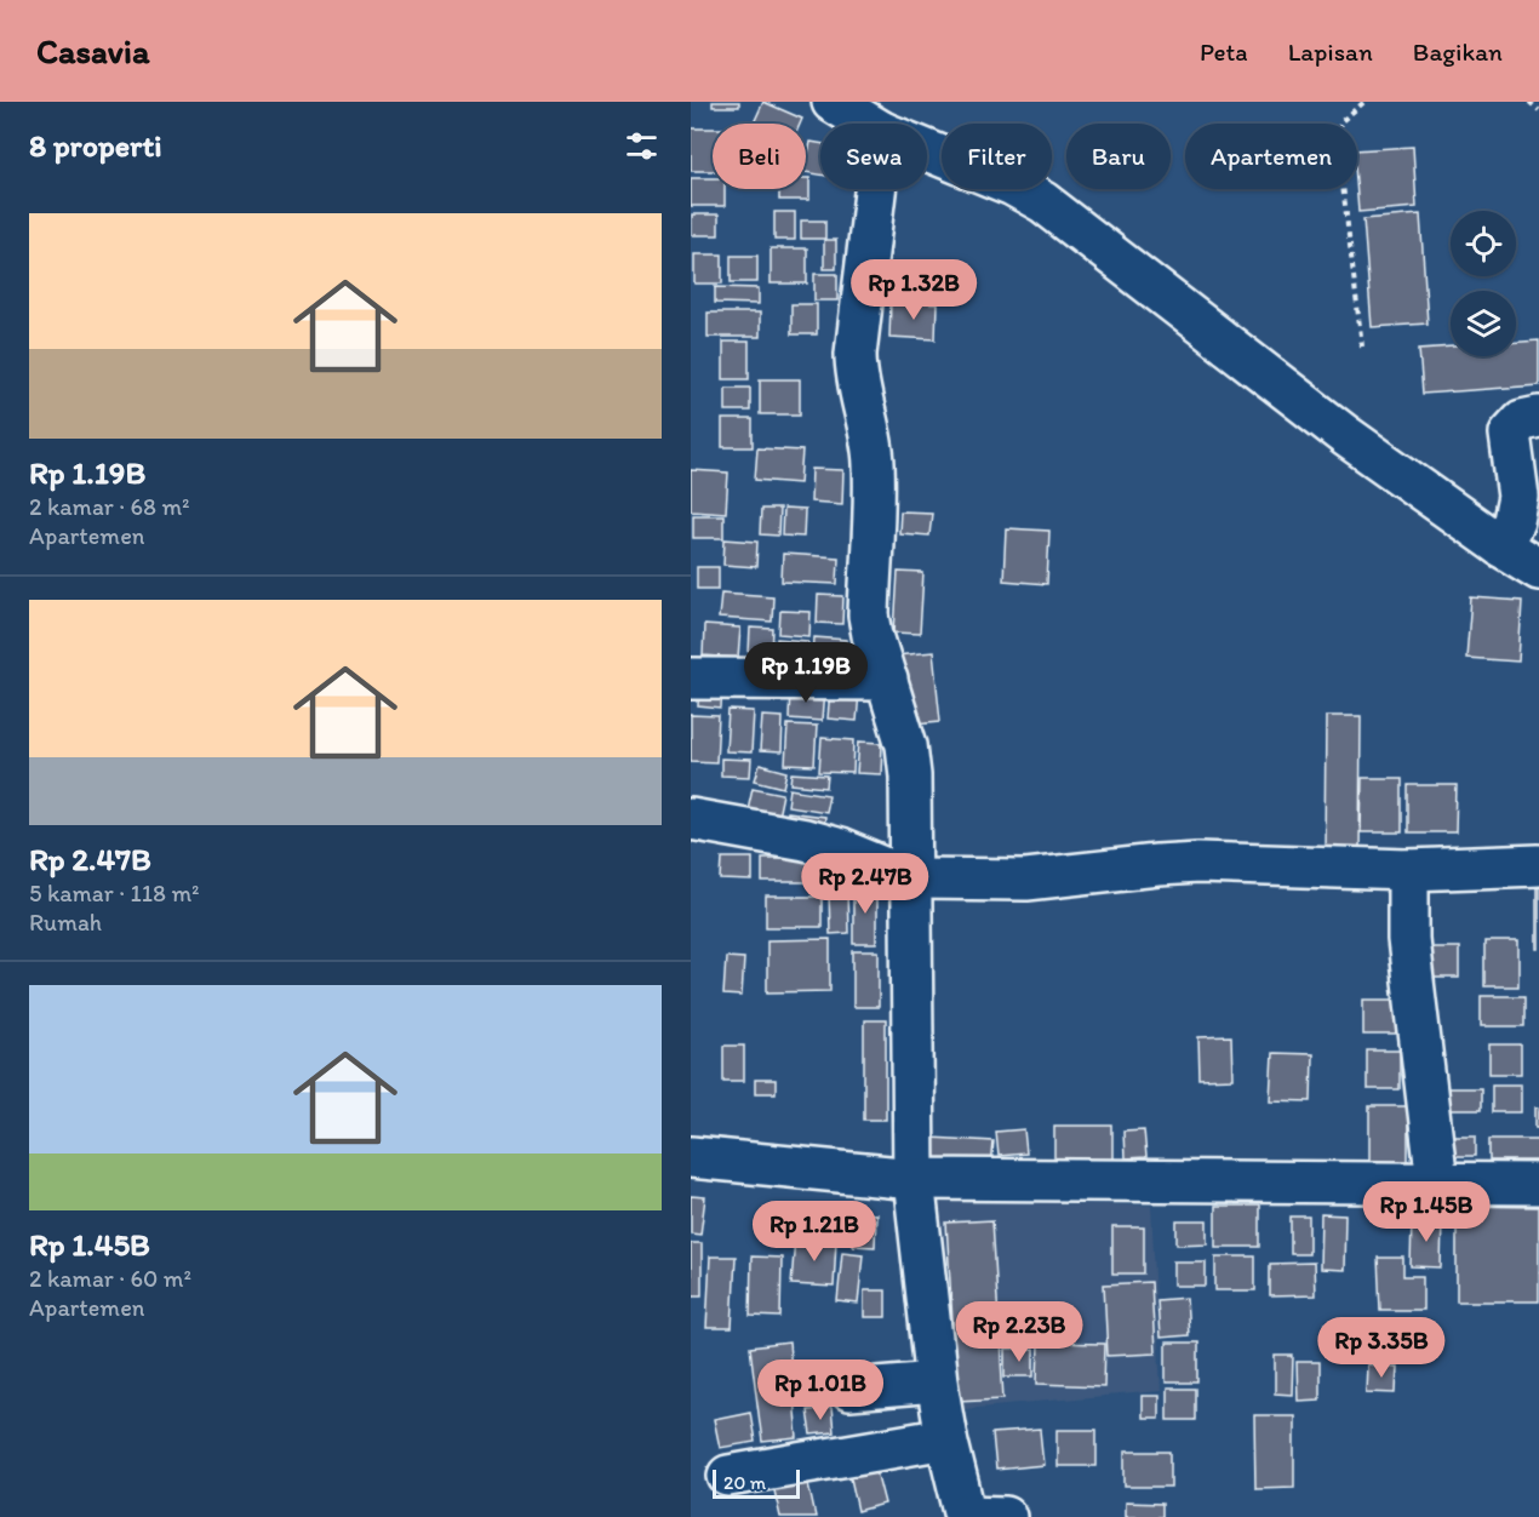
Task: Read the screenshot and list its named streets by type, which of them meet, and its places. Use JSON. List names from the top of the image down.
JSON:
{
  "scale_bar": "20 m",
  "page": {
    "header": "Casavia",
    "nav": ["Peta", "Lapisan", "Bagikan"],
    "heading": "8 properti",
    "chip": [
      "Beli",
      "Sewa",
      "Filter",
      "Baru",
      "Apartemen"
    ],
    "list": [
      {
        "name": "Rp 1.19B",
        "note": "2 kamar · 68 m² · Apartemen"
      },
      {
        "name": "Rp 2.47B",
        "note": "5 kamar · 118 m² · Rumah"
      },
      {
        "name": "Rp 1.45B",
        "note": "2 kamar · 60 m² · Apartemen"
      }
    ],
    "price": [
      "Rp 1.32B",
      "Rp 1.19B",
      "Rp 2.47B",
      "Rp 1.45B",
      "Rp 1.21B",
      "Rp 2.23B",
      "Rp 3.35B",
      "Rp 1.01B"
    ],
    "scale": "20 m"
  }
}
